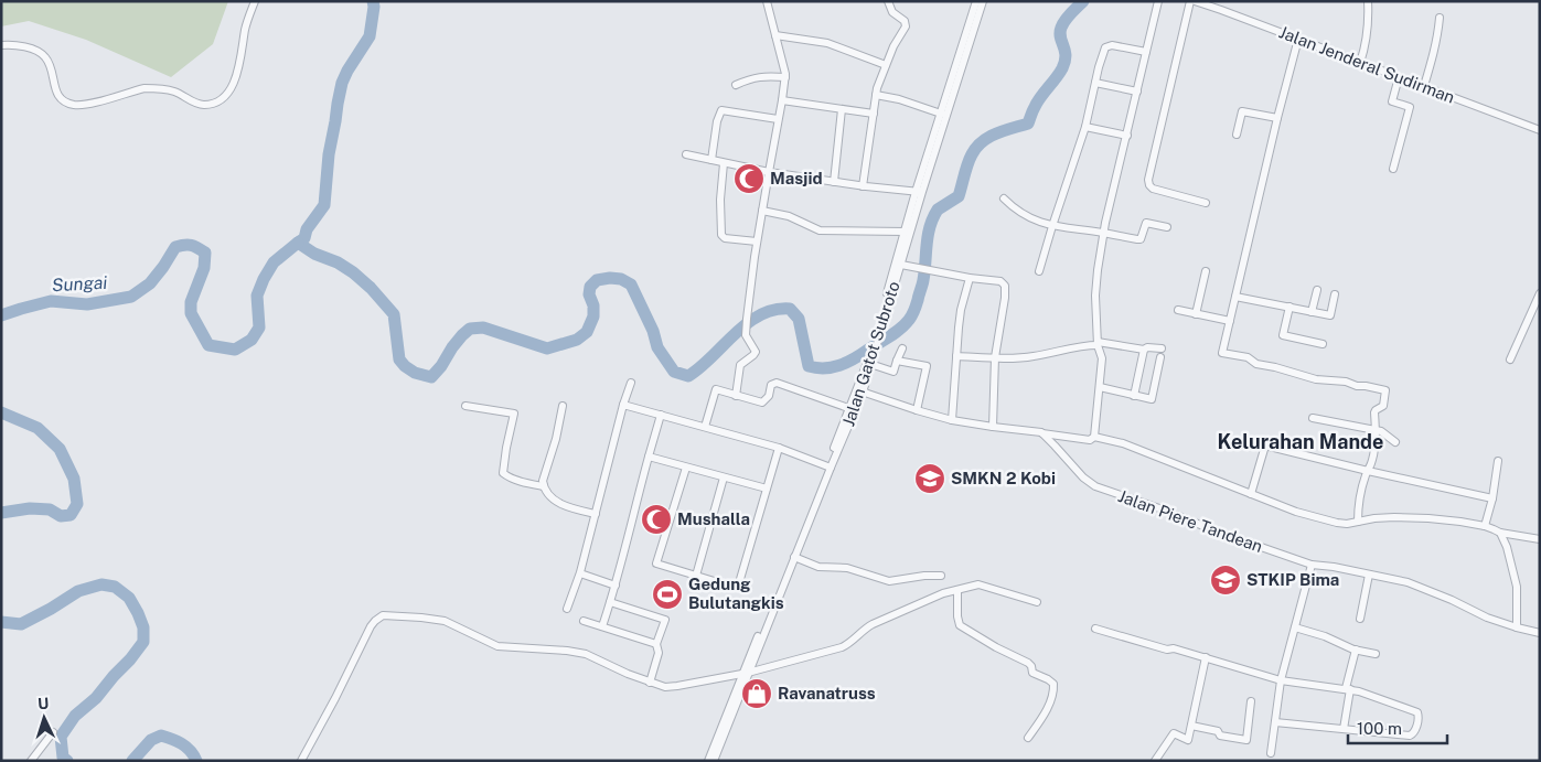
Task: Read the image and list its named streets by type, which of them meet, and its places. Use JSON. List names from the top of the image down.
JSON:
{
  "streets": {
    "street": ["Jalan Jenderal Sudirman", "Jalan Gatot Subroto", "Jalan Piere Tandean"]
  },
  "districts": ["Kelurahan Mande"],
  "water": ["Sungai"],
  "places": {
    "mosque": ["Masjid", "Mushalla"],
    "school or university": ["SMKN 2 Kobi", "STKIP Bima"],
    "sports": ["Gedung Bulutangkis"],
    "shop": ["Ravanatruss"]
  },
  "scale_bar": "100 m",
  "north": "top"
}
